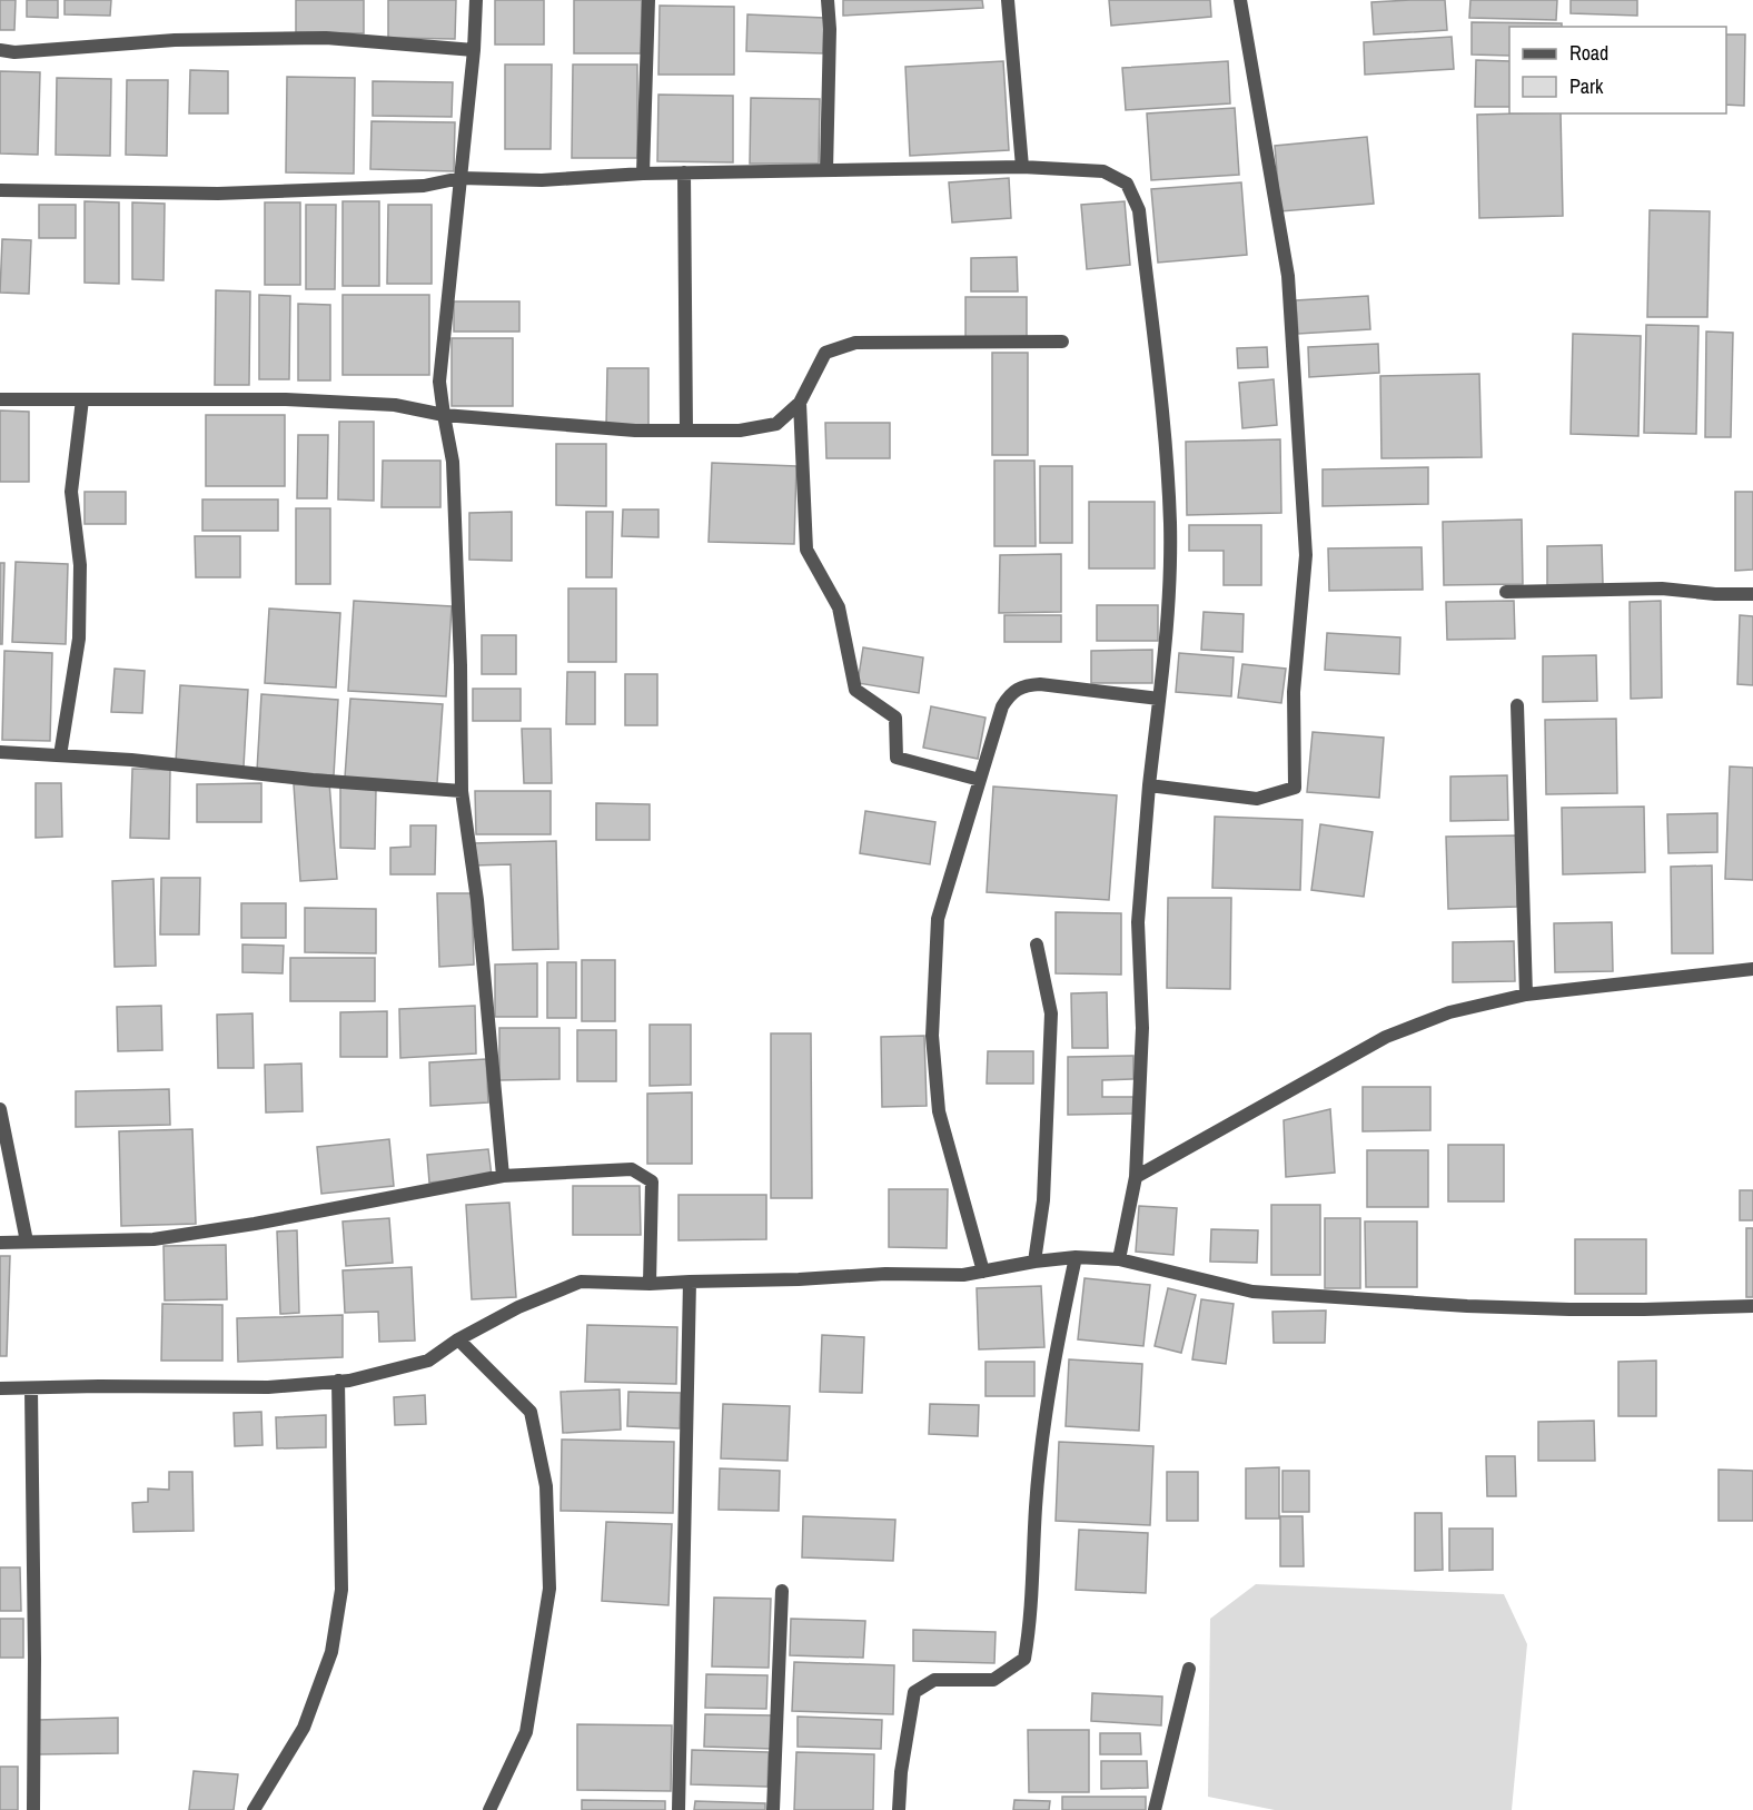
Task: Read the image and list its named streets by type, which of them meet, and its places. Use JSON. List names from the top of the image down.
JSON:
{
  "legend": ["Road", "Park"]
}
